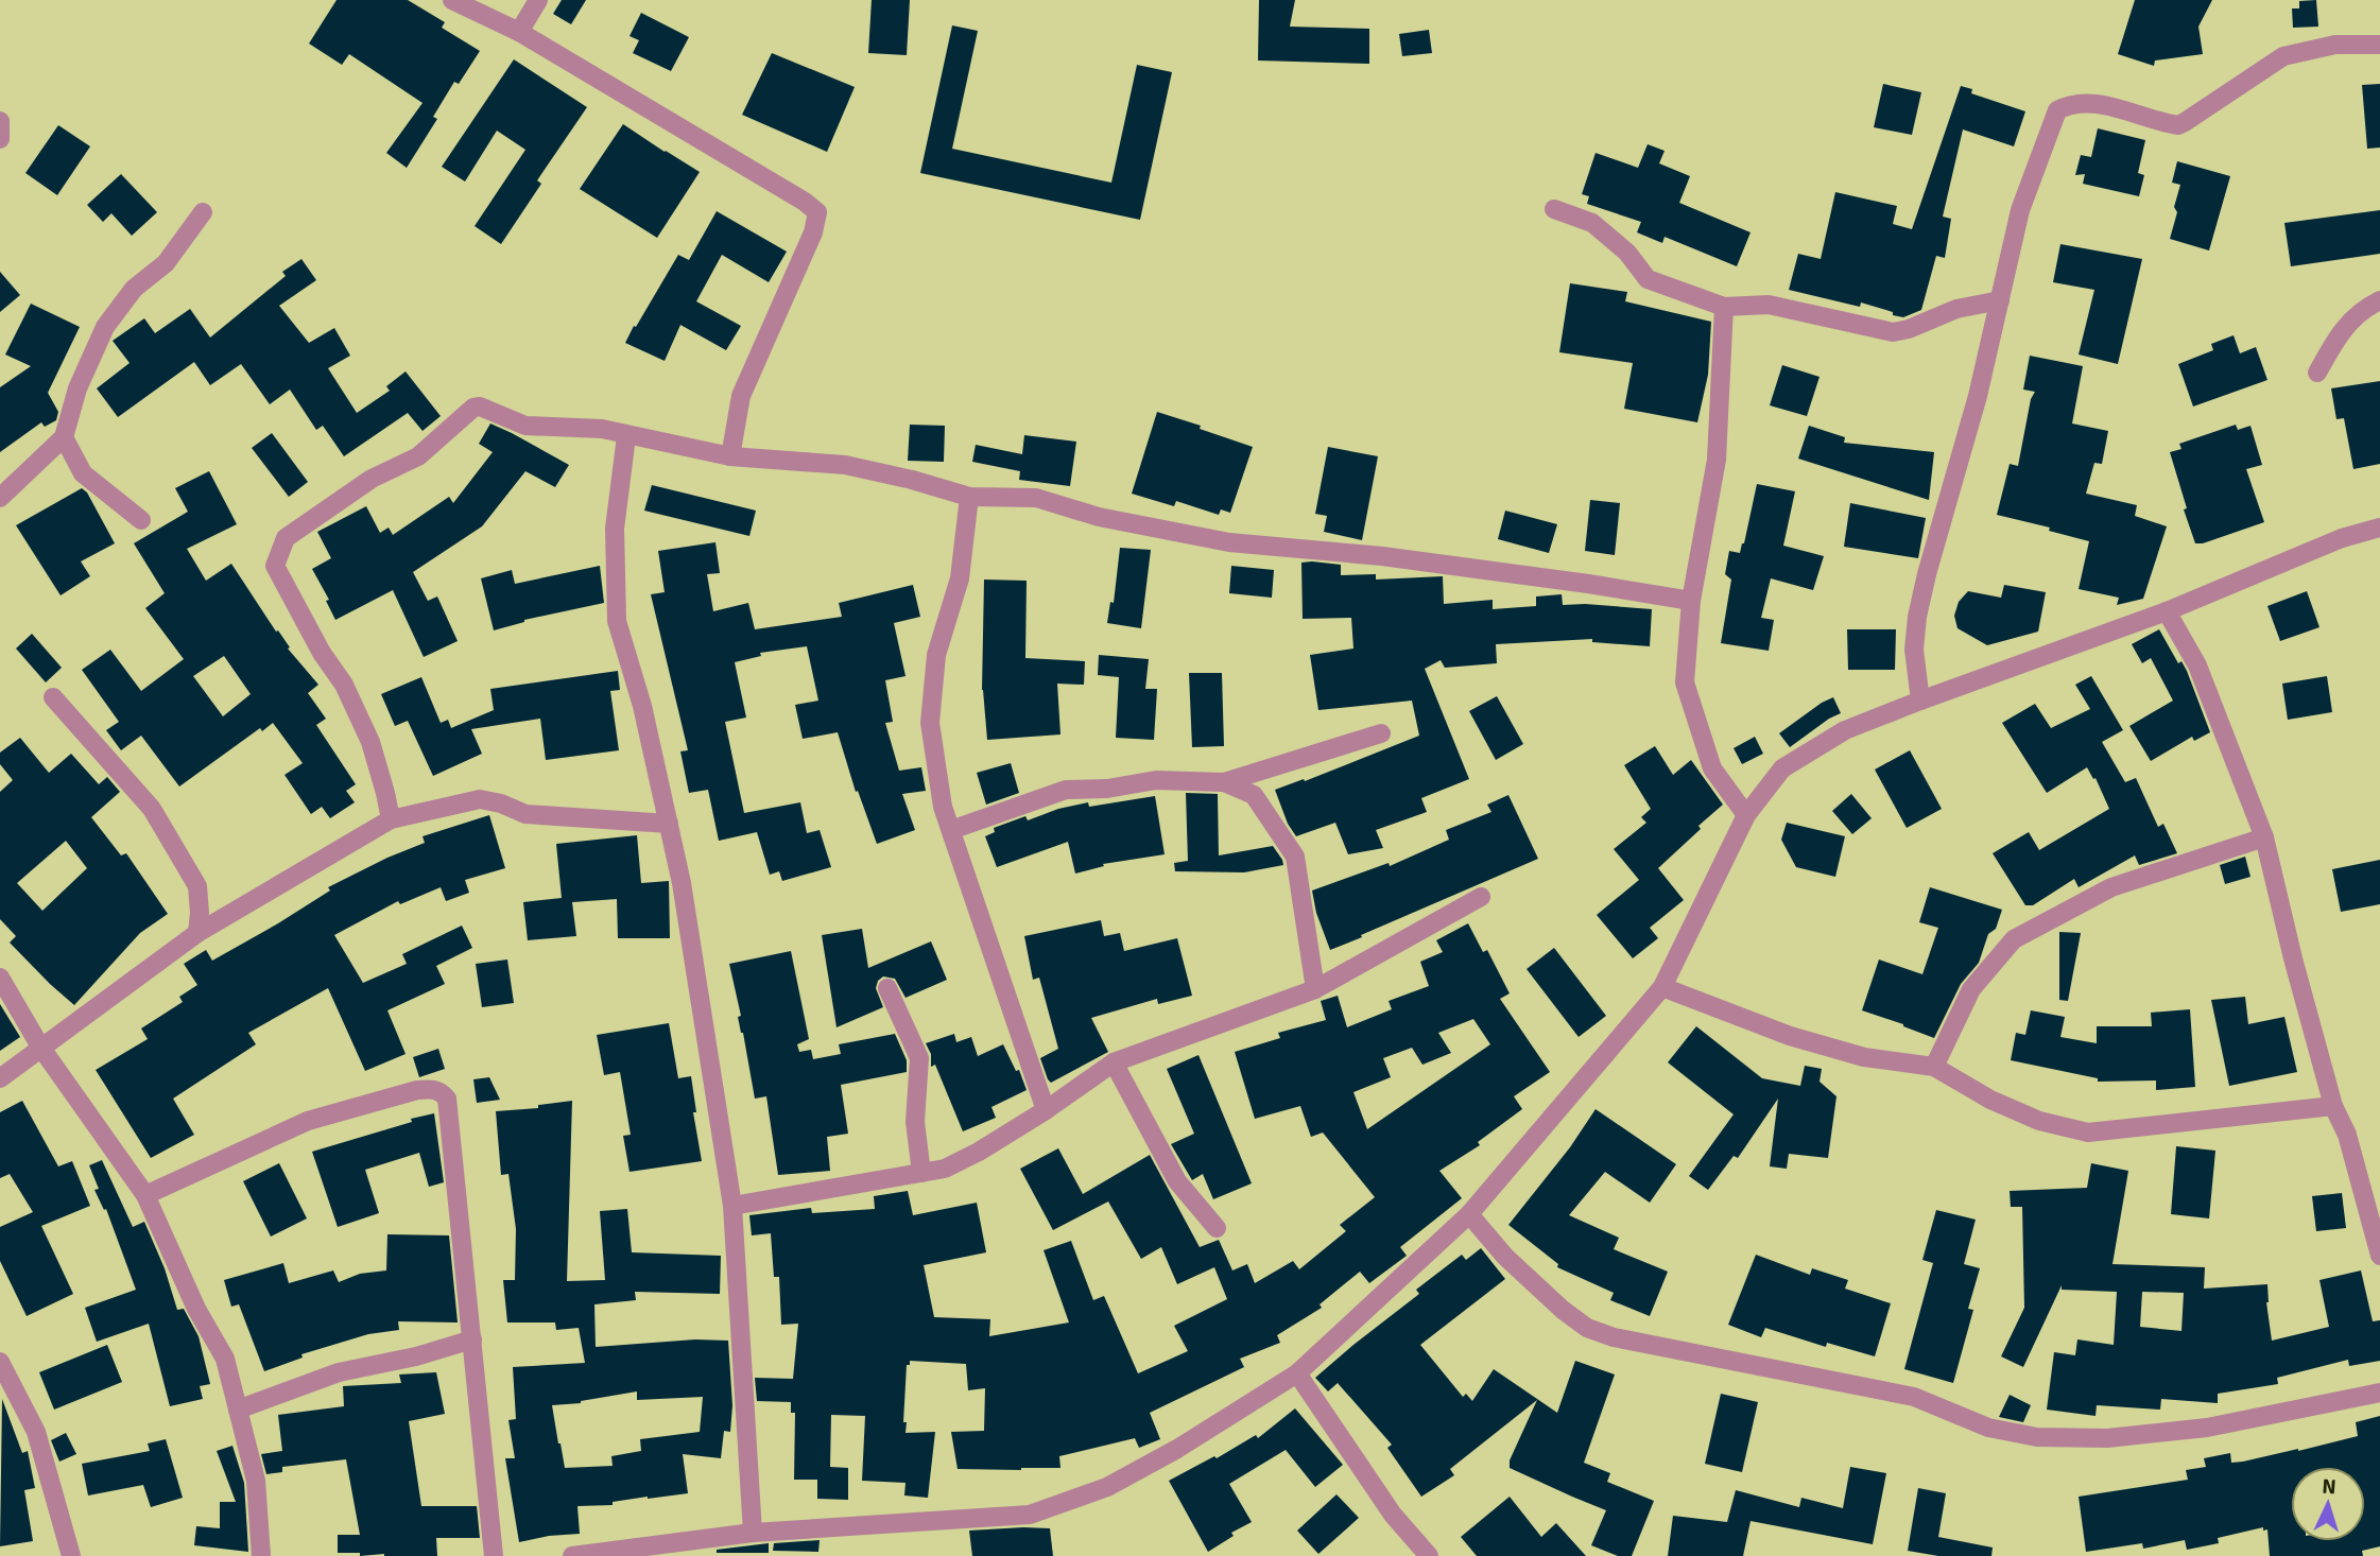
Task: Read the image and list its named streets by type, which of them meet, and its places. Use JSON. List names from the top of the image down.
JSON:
{
  "north": "top"
}
